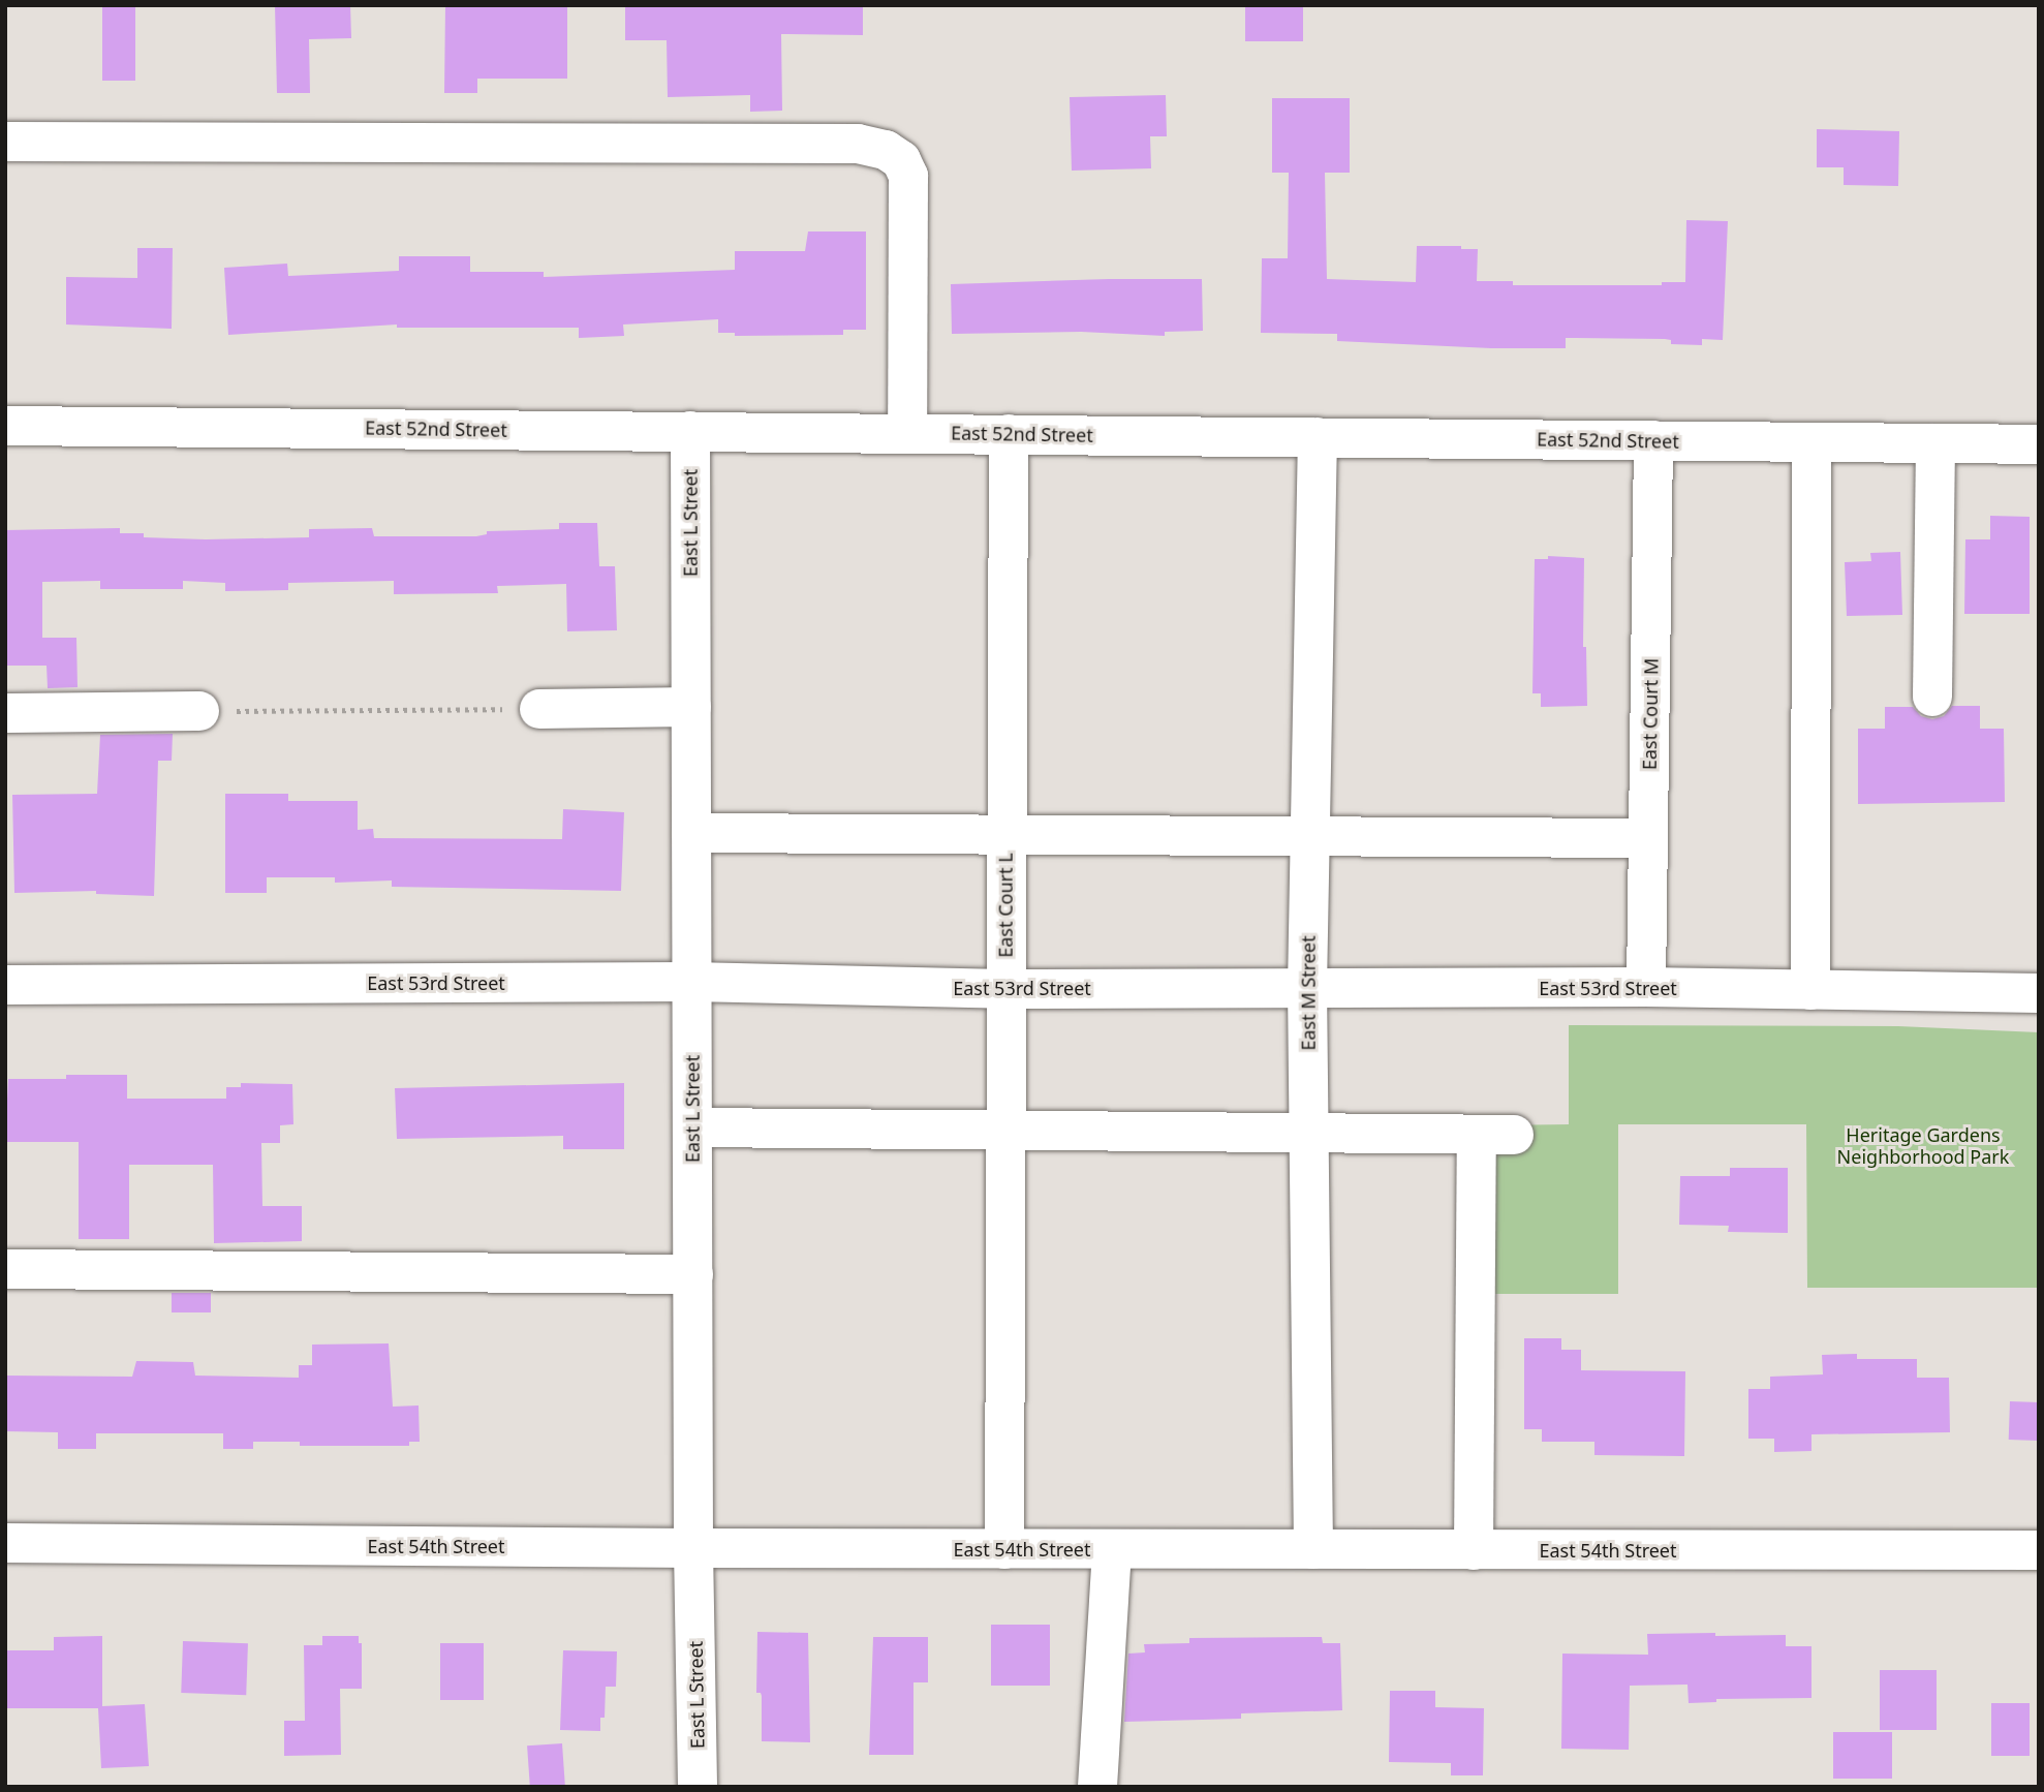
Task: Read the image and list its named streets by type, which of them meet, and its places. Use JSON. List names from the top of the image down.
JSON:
{
  "streets": {
    "street": [
      "East 52nd Street",
      "East L Street",
      "East Court M",
      "East Court L",
      "East 53rd Street",
      "East M Street",
      "East 54th Street"
    ]
  },
  "crossings": [
    ["East 52nd Street", "East L Street"],
    ["East 52nd Street", "East Court M"],
    ["East 52nd Street", "East Court L"],
    ["East 52nd Street", "East M Street"],
    ["East L Street", "East 53rd Street"],
    ["East L Street", "East 54th Street"],
    ["East Court M", "East 53rd Street"],
    ["East Court L", "East 53rd Street"],
    ["East Court L", "East 54th Street"],
    ["East 53rd Street", "East M Street"],
    ["East M Street", "East 54th Street"]
  ],
  "parks": ["Heritage Gardens Neighborhood Park"]
}
